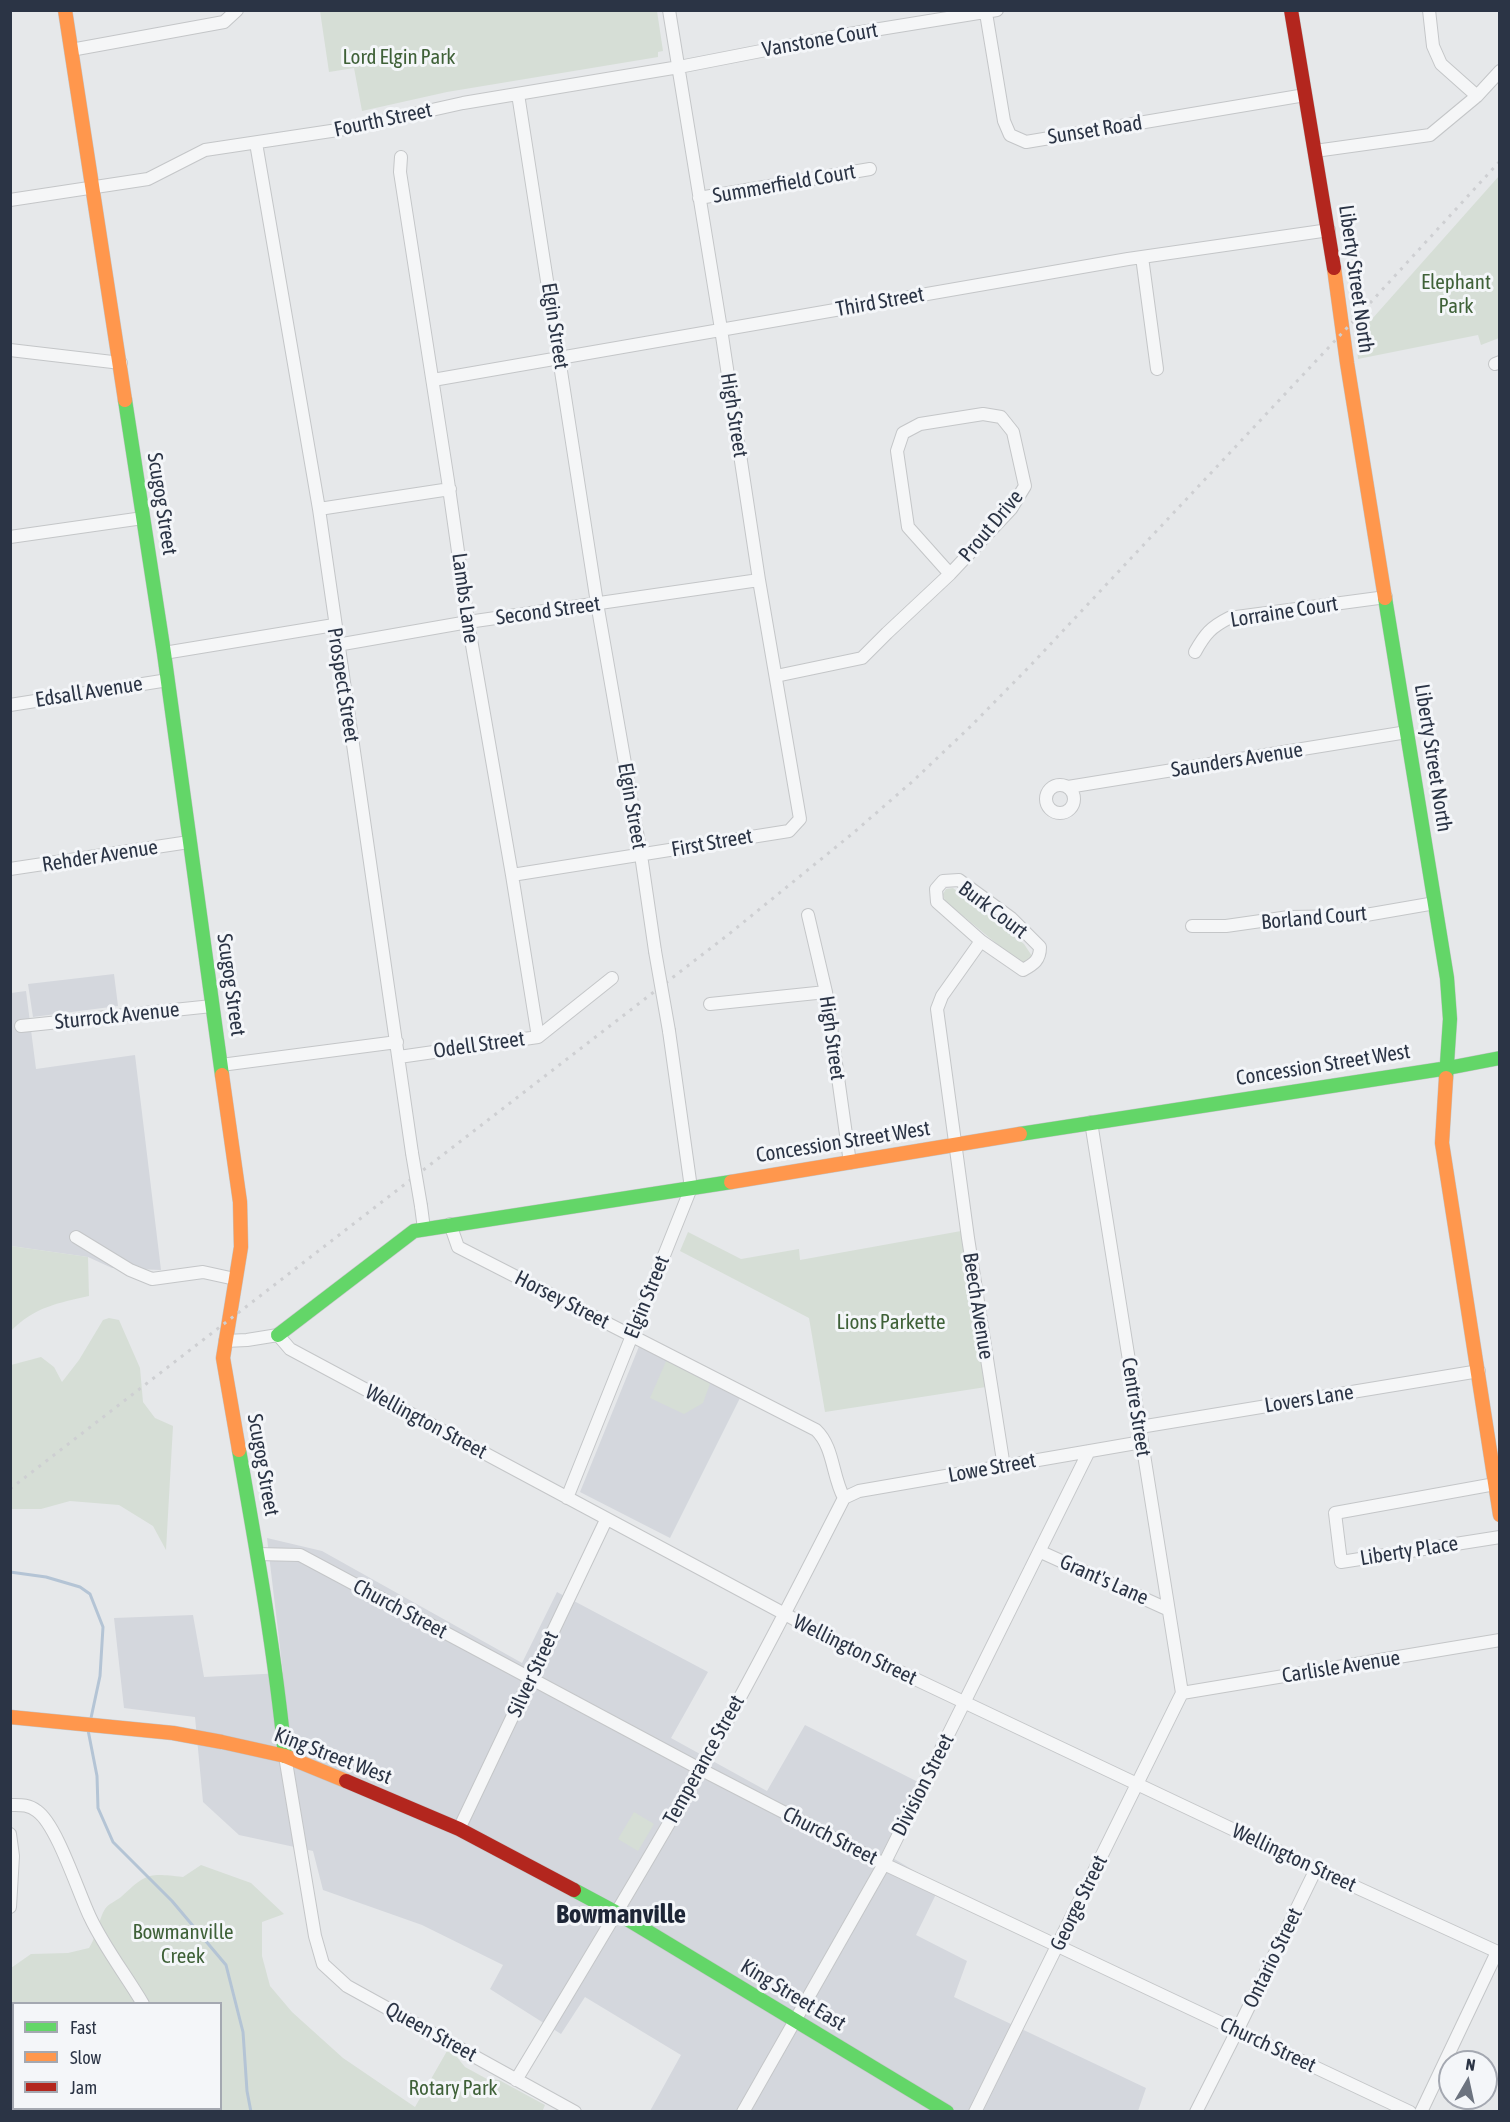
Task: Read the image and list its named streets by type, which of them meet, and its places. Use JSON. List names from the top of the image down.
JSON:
{
  "streets": {
    "street": [
      "Vanstone Court",
      "Fourth Street",
      "Sunset Road",
      "Summerfield Court",
      "Liberty Street North",
      "Third Street",
      "Elgin Street",
      "High Street",
      "Scugog Street",
      "Prout Drive",
      "Lambs Lane",
      "Second Street",
      "Lorraine Court",
      "Prospect Street",
      "Edsall Avenue",
      "Saunders Avenue",
      "First Street",
      "Rehder Avenue",
      "Burk Court",
      "Borland Court",
      "Sturrock Avenue",
      "Odell Street",
      "Concession Street West",
      "Horsey Street",
      "Beech Avenue",
      "Lovers Lane",
      "Centre Street",
      "Wellington Street",
      "Lowe Street",
      "Liberty Place",
      "Grant's Lane",
      "Church Street",
      "Carlisle Avenue",
      "Silver Street",
      "King Street West",
      "Temperance Street",
      "Division Street",
      "George Street",
      "Ontario Street",
      "King Street East",
      "Queen Street"
    ]
  },
  "crossings": [
    ["Vanstone Court", "Fourth Street"],
    ["Vanstone Court", "Sunset Road"],
    ["Vanstone Court", "High Street"],
    ["Fourth Street", "Elgin Street"],
    ["Fourth Street", "High Street"],
    ["Fourth Street", "Scugog Street"],
    ["Fourth Street", "Prospect Street"],
    ["Sunset Road", "Liberty Street North"],
    ["Summerfield Court", "High Street"],
    ["Liberty Street North", "Third Street"],
    ["Liberty Street North", "Lorraine Court"],
    ["Liberty Street North", "Saunders Avenue"],
    ["Liberty Street North", "Borland Court"],
    ["Liberty Street North", "Concession Street West"],
    ["Liberty Street North", "Lovers Lane"],
    ["Liberty Street North", "Liberty Place"],
    ["Third Street", "Elgin Street"],
    ["Third Street", "High Street"],
    ["Third Street", "Lambs Lane"],
    ["Elgin Street", "Second Street"],
    ["Elgin Street", "First Street"],
    ["Elgin Street", "Concession Street West"],
    ["Elgin Street", "Horsey Street"],
    ["Elgin Street", "Wellington Street"],
    ["High Street", "Prout Drive"],
    ["High Street", "Second Street"],
    ["High Street", "First Street"],
    ["High Street", "Concession Street West"],
    ["Scugog Street", "Edsall Avenue"],
    ["Scugog Street", "Rehder Avenue"],
    ["Scugog Street", "Sturrock Avenue"],
    ["Scugog Street", "Church Street"],
    ["Scugog Street", "King Street West"],
    ["Scugog Street", "Queen Street"],
    ["Lambs Lane", "Second Street"],
    ["Lambs Lane", "First Street"],
    ["Lambs Lane", "Odell Street"],
    ["Second Street", "Prospect Street"],
    ["Prospect Street", "Odell Street"],
    ["Prospect Street", "Concession Street West"],
    ["Burk Court", "Concession Street West"],
    ["Burk Court", "Beech Avenue"],
    ["Concession Street West", "Horsey Street"],
    ["Concession Street West", "Beech Avenue"],
    ["Concession Street West", "Centre Street"],
    ["Concession Street West", "Wellington Street"],
    ["Horsey Street", "Lowe Street"],
    ["Horsey Street", "Temperance Street"],
    ["Beech Avenue", "Lowe Street"],
    ["Lovers Lane", "Centre Street"],
    ["Centre Street", "Lowe Street"],
    ["Centre Street", "Grant's Lane"],
    ["Centre Street", "Carlisle Avenue"],
    ["Centre Street", "George Street"],
    ["Wellington Street", "Silver Street"],
    ["Wellington Street", "Temperance Street"],
    ["Wellington Street", "Division Street"],
    ["Wellington Street", "George Street"],
    ["Wellington Street", "Ontario Street"],
    ["Lowe Street", "Temperance Street"],
    ["Lowe Street", "Division Street"],
    ["Grant's Lane", "Division Street"],
    ["Church Street", "Silver Street"],
    ["Church Street", "Temperance Street"],
    ["Church Street", "Division Street"],
    ["Church Street", "George Street"],
    ["Church Street", "Ontario Street"],
    ["Carlisle Avenue", "George Street"],
    ["Silver Street", "King Street West"],
    ["King Street West", "Temperance Street"],
    ["King Street West", "King Street East"],
    ["Temperance Street", "King Street East"],
    ["Temperance Street", "Queen Street"],
    ["Division Street", "King Street East"]
  ],
  "districts": ["Bowmanville"],
  "parks": [
    "Lord Elgin Park",
    "Elephant Park",
    "Lions Parkette",
    "Bowmanville Creek",
    "Rotary Park"
  ],
  "legend": ["Fast", "Slow", "Jam"],
  "north": "top"
}
